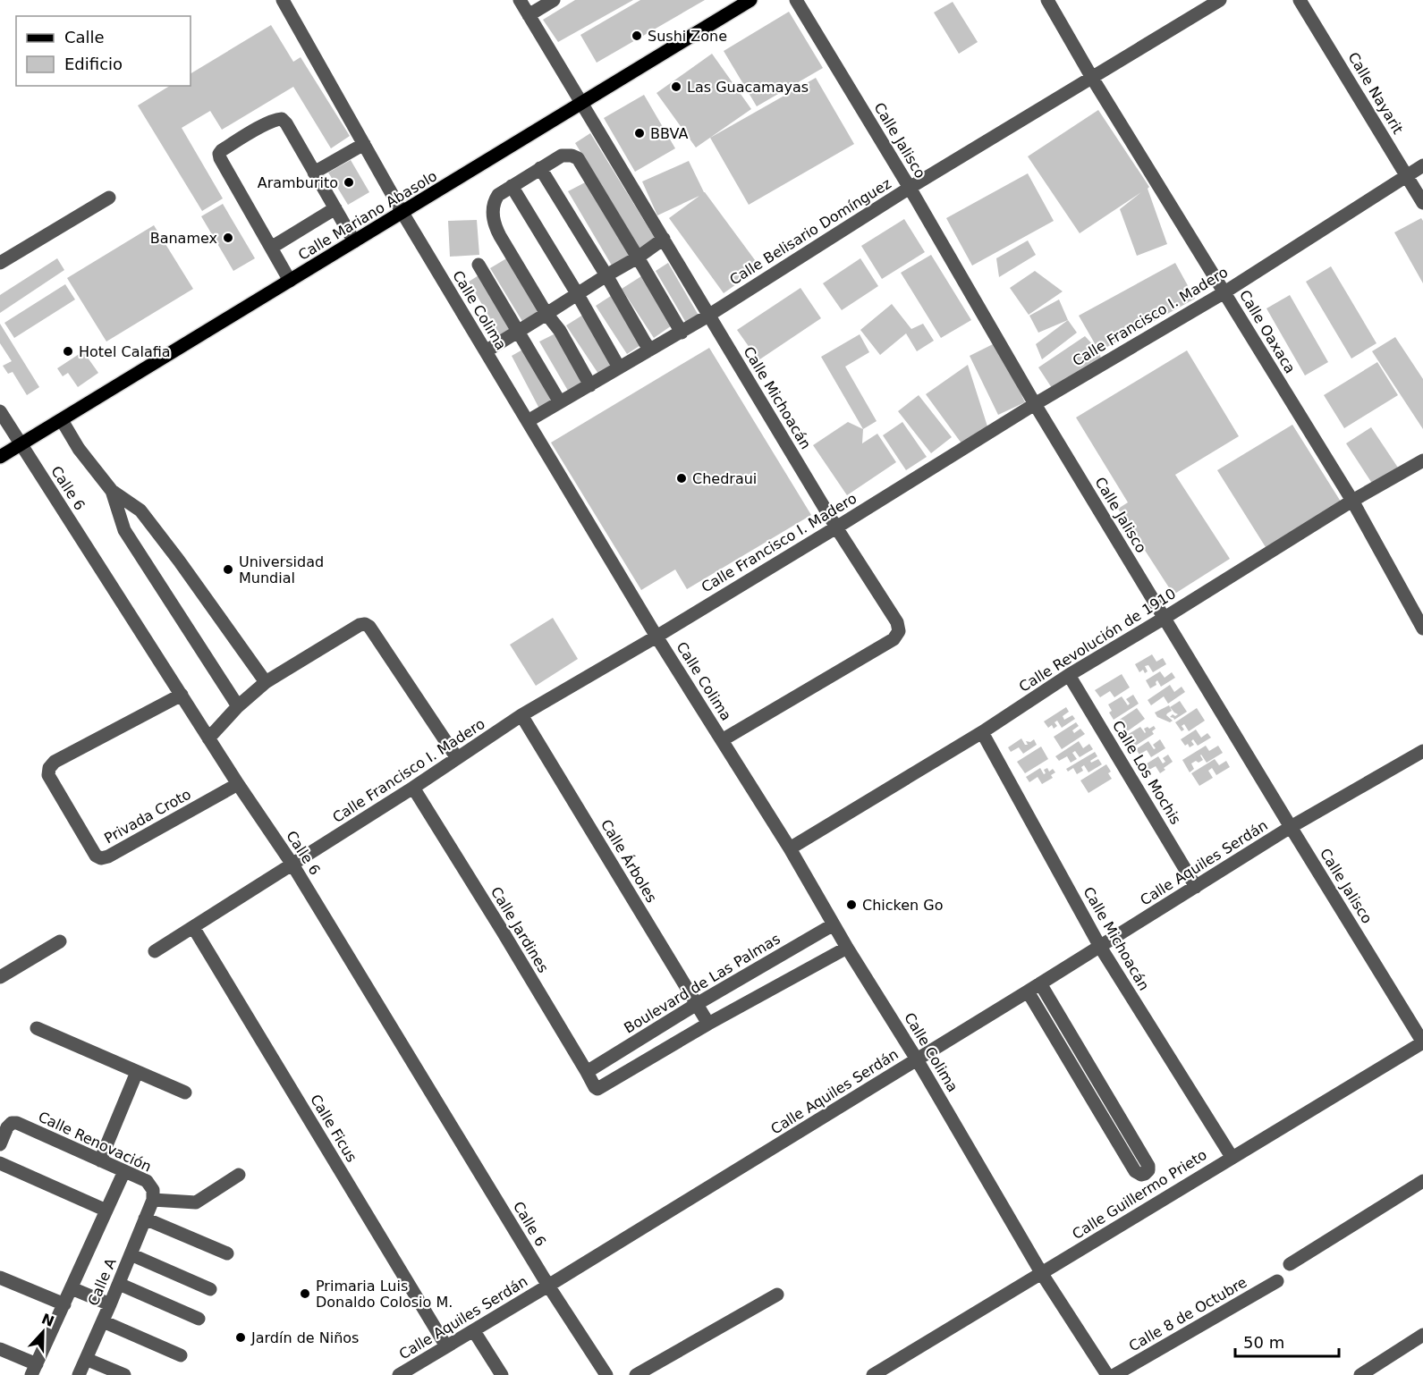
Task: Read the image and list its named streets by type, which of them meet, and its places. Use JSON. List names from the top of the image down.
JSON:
{
  "streets": {
    "main road": ["Calle Mariano Abasolo"],
    "street": [
      "Calle Nayarit",
      "Calle Jalisco",
      "Calle Belisario Domínguez",
      "Calle Colima",
      "Calle Francisco I. Madero",
      "Calle Oaxaca",
      "Calle Michoacán",
      "Calle 6",
      "Calle Revolución de 1910",
      "Calle Los Mochis",
      "Privada Croto",
      "Calle Árboles",
      "Calle Aquiles Serdán",
      "Calle Jardines",
      "Boulevard de Las Palmas",
      "Calle Ficus",
      "Calle Renovación",
      "Calle Guillermo Prieto",
      "Calle A",
      "Calle 8 de Octubre"
    ]
  },
  "crossings": [
    ["Calle Nayarit", "Calle Francisco I. Madero"],
    ["Calle Jalisco", "Calle Belisario Domínguez"],
    ["Calle Jalisco", "Calle Francisco I. Madero"],
    ["Calle Jalisco", "Calle Revolución de 1910"],
    ["Calle Jalisco", "Calle Aquiles Serdán"],
    ["Calle Jalisco", "Calle Guillermo Prieto"],
    ["Calle Mariano Abasolo", "Calle Colima"],
    ["Calle Mariano Abasolo", "Calle Michoacán"],
    ["Calle Mariano Abasolo", "Calle 6"],
    ["Calle Belisario Domínguez", "Calle Colima"],
    ["Calle Belisario Domínguez", "Calle Oaxaca"],
    ["Calle Belisario Domínguez", "Calle Michoacán"],
    ["Calle Colima", "Calle Francisco I. Madero"],
    ["Calle Colima", "Calle Michoacán"],
    ["Calle Colima", "Calle Revolución de 1910"],
    ["Calle Colima", "Calle Aquiles Serdán"],
    ["Calle Colima", "Boulevard de Las Palmas"],
    ["Calle Colima", "Calle Guillermo Prieto"],
    ["Calle Francisco I. Madero", "Calle Oaxaca"],
    ["Calle Francisco I. Madero", "Calle Michoacán"],
    ["Calle Francisco I. Madero", "Calle 6"],
    ["Calle Francisco I. Madero", "Calle Árboles"],
    ["Calle Francisco I. Madero", "Calle Jardines"],
    ["Calle Francisco I. Madero", "Calle Ficus"],
    ["Calle Oaxaca", "Calle Revolución de 1910"],
    ["Calle Michoacán", "Calle Revolución de 1910"],
    ["Calle Michoacán", "Calle Aquiles Serdán"],
    ["Calle Michoacán", "Calle Guillermo Prieto"],
    ["Calle 6", "Privada Croto"],
    ["Calle 6", "Calle Aquiles Serdán"],
    ["Calle Revolución de 1910", "Calle Los Mochis"],
    ["Calle Los Mochis", "Calle Aquiles Serdán"],
    ["Calle Árboles", "Calle Jardines"],
    ["Calle Árboles", "Boulevard de Las Palmas"],
    ["Calle Aquiles Serdán", "Calle Ficus"],
    ["Calle Jardines", "Boulevard de Las Palmas"],
    ["Calle Renovación", "Calle A"]
  ],
  "places": [
    "Sushi Zone",
    "Las Guacamayas",
    "BBVA",
    "Aramburito",
    "Banamex",
    "Hotel Calafia",
    "Chedraui",
    "Universidad Mundial",
    "Chicken Go",
    "Primaria Luis Donaldo Colosio M.",
    "Jardín de Niños"
  ],
  "legend": ["Calle", "Edificio"],
  "scale_bar": "50 m",
  "north": "top"
}
